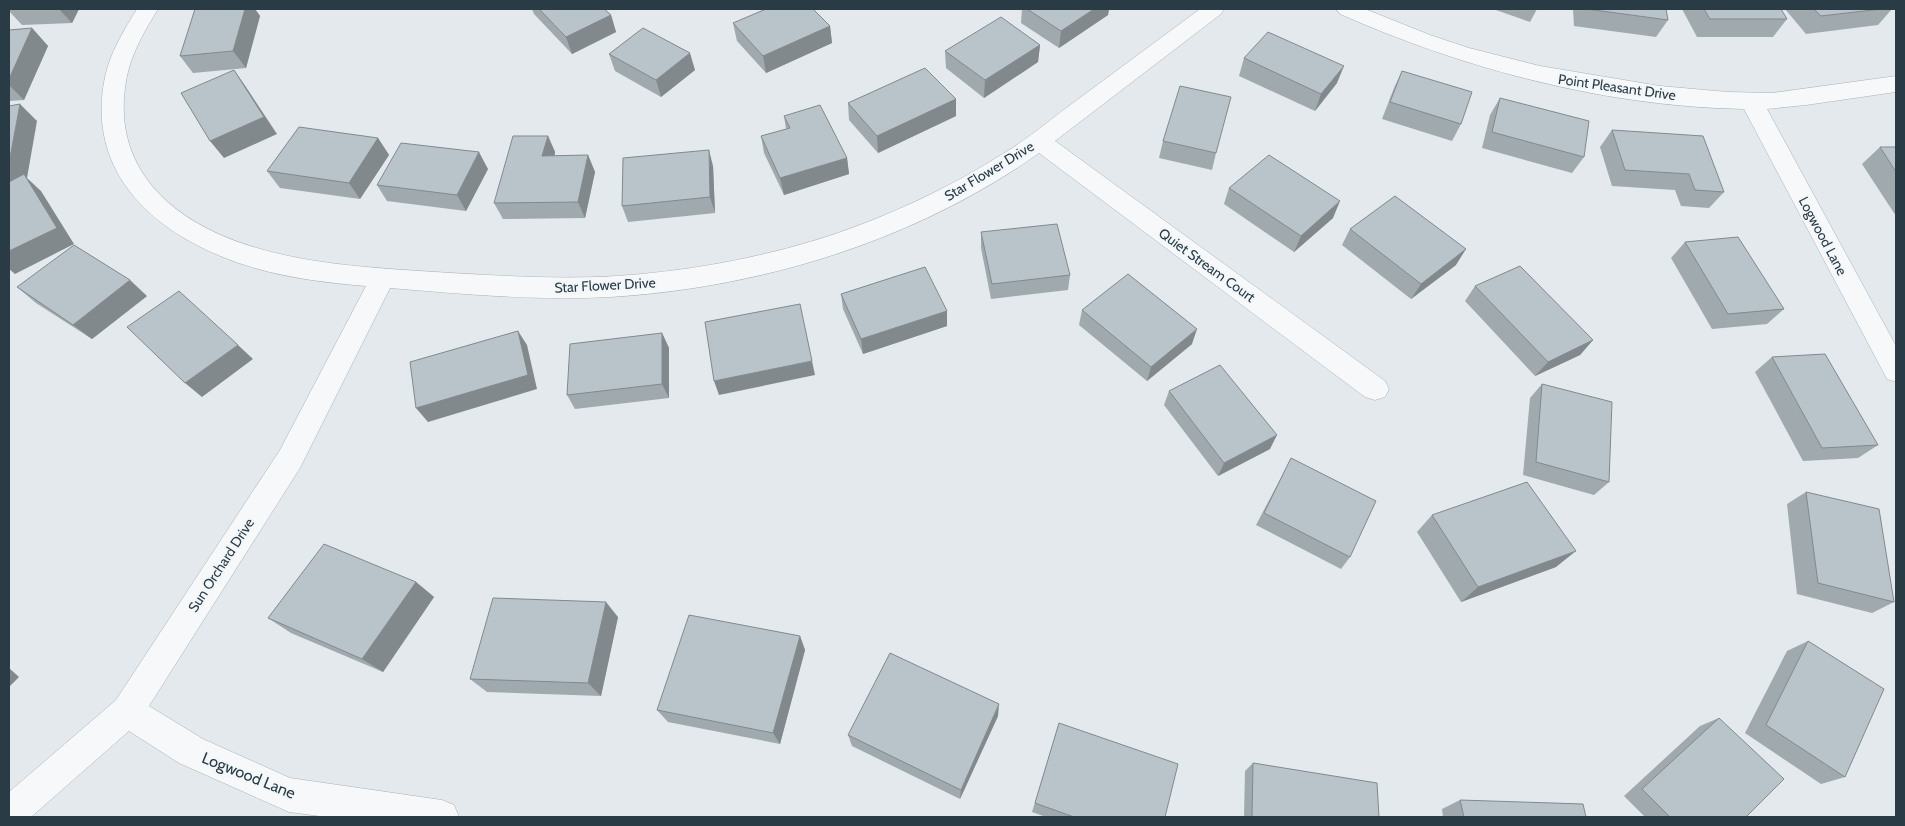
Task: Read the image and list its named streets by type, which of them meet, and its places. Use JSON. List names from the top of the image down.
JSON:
{
  "streets": {
    "street": [
      "Point Pleasant Drive",
      "Star Flower Drive",
      "Logwood Lane",
      "Quiet Stream Court",
      "Sun Orchard Drive"
    ]
  },
  "crossings": [
    ["Point Pleasant Drive", "Logwood Lane"],
    ["Star Flower Drive", "Quiet Stream Court"],
    ["Star Flower Drive", "Sun Orchard Drive"],
    ["Logwood Lane", "Sun Orchard Drive"]
  ]
}
